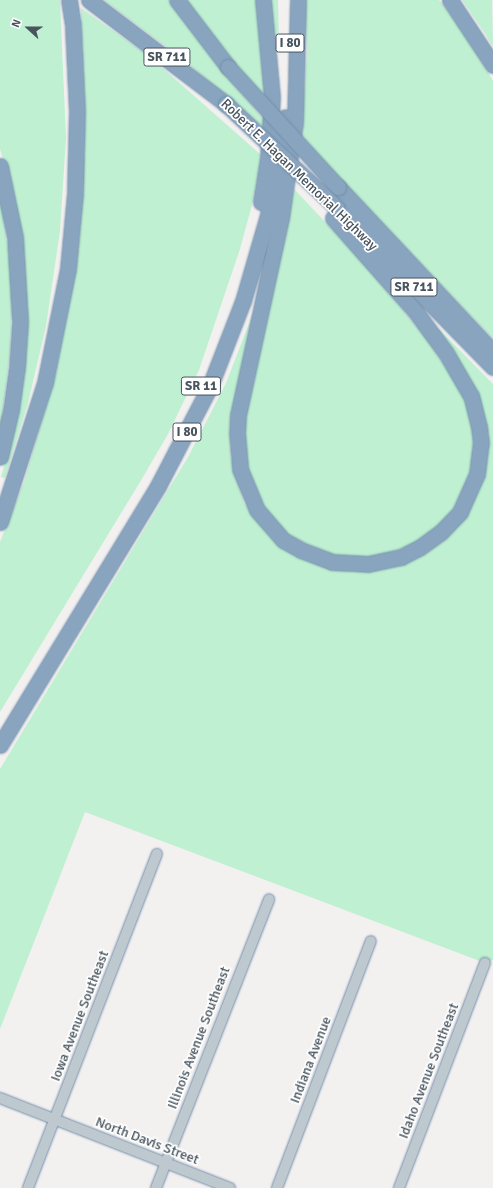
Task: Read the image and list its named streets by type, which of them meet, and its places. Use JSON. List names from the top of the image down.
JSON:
{
  "streets": {
    "highway": [
      "I 80",
      "SR 711",
      "Robert E. Hagan Memorial Highway",
      "SR 11"
    ],
    "street": [
      "Iowa Avenue Southeast",
      "Illinois Avenue Southeast",
      "Indiana Avenue",
      "Idaho Avenue Southeast",
      "North Davis Street"
    ]
  },
  "crossings": [
    ["Iowa Avenue Southeast", "North Davis Street"],
    ["Illinois Avenue Southeast", "North Davis Street"]
  ],
  "north": "left"
}
